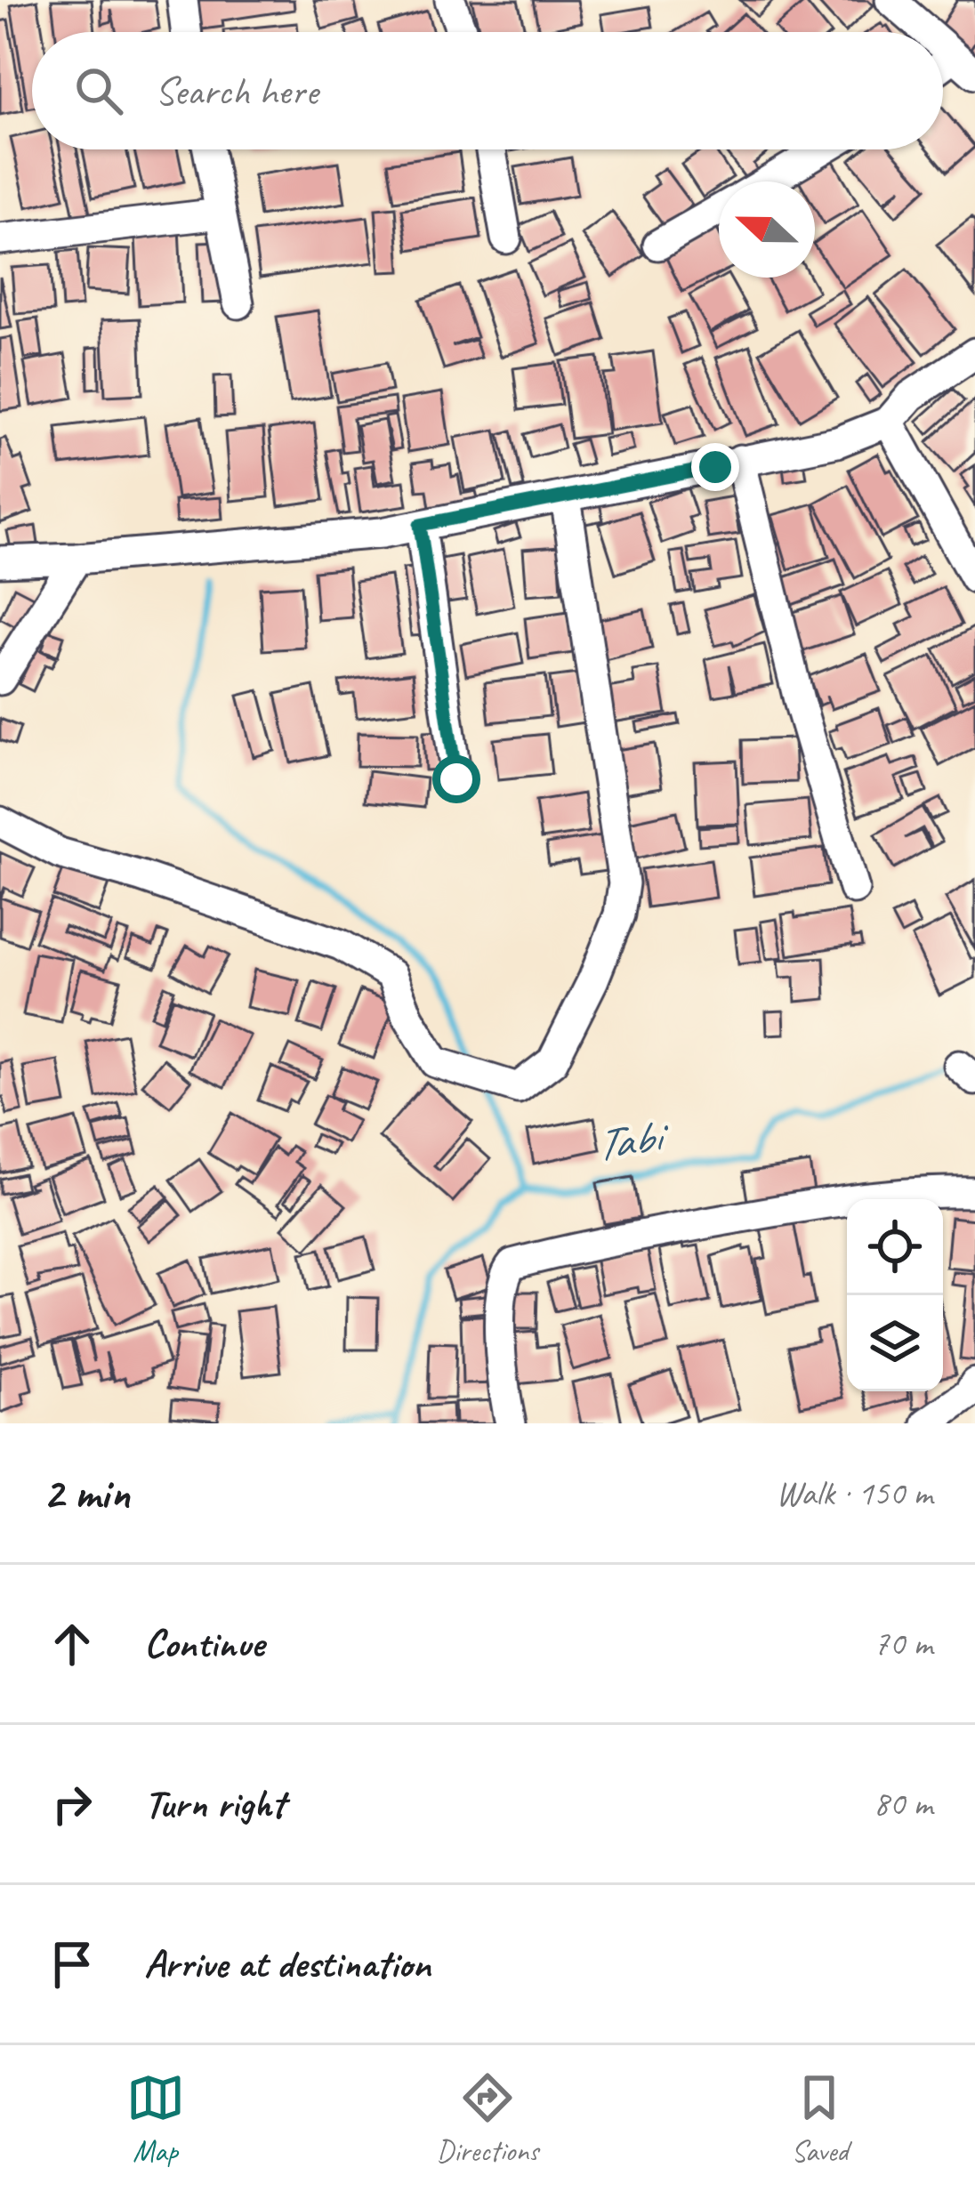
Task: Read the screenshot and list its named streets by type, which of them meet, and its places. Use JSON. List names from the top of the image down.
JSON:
{
  "water": ["Tabi"],
  "north": "left",
  "page": {
    "search": "Search here",
    "heading": ["2 min", "Walk · 150 m"],
    "list": [
      ["Continue", "70 m"],
      ["Turn right", "80 m"],
      "Arrive at destination"
    ],
    "nav": ["Map", "Directions", "Saved"]
  }
}
